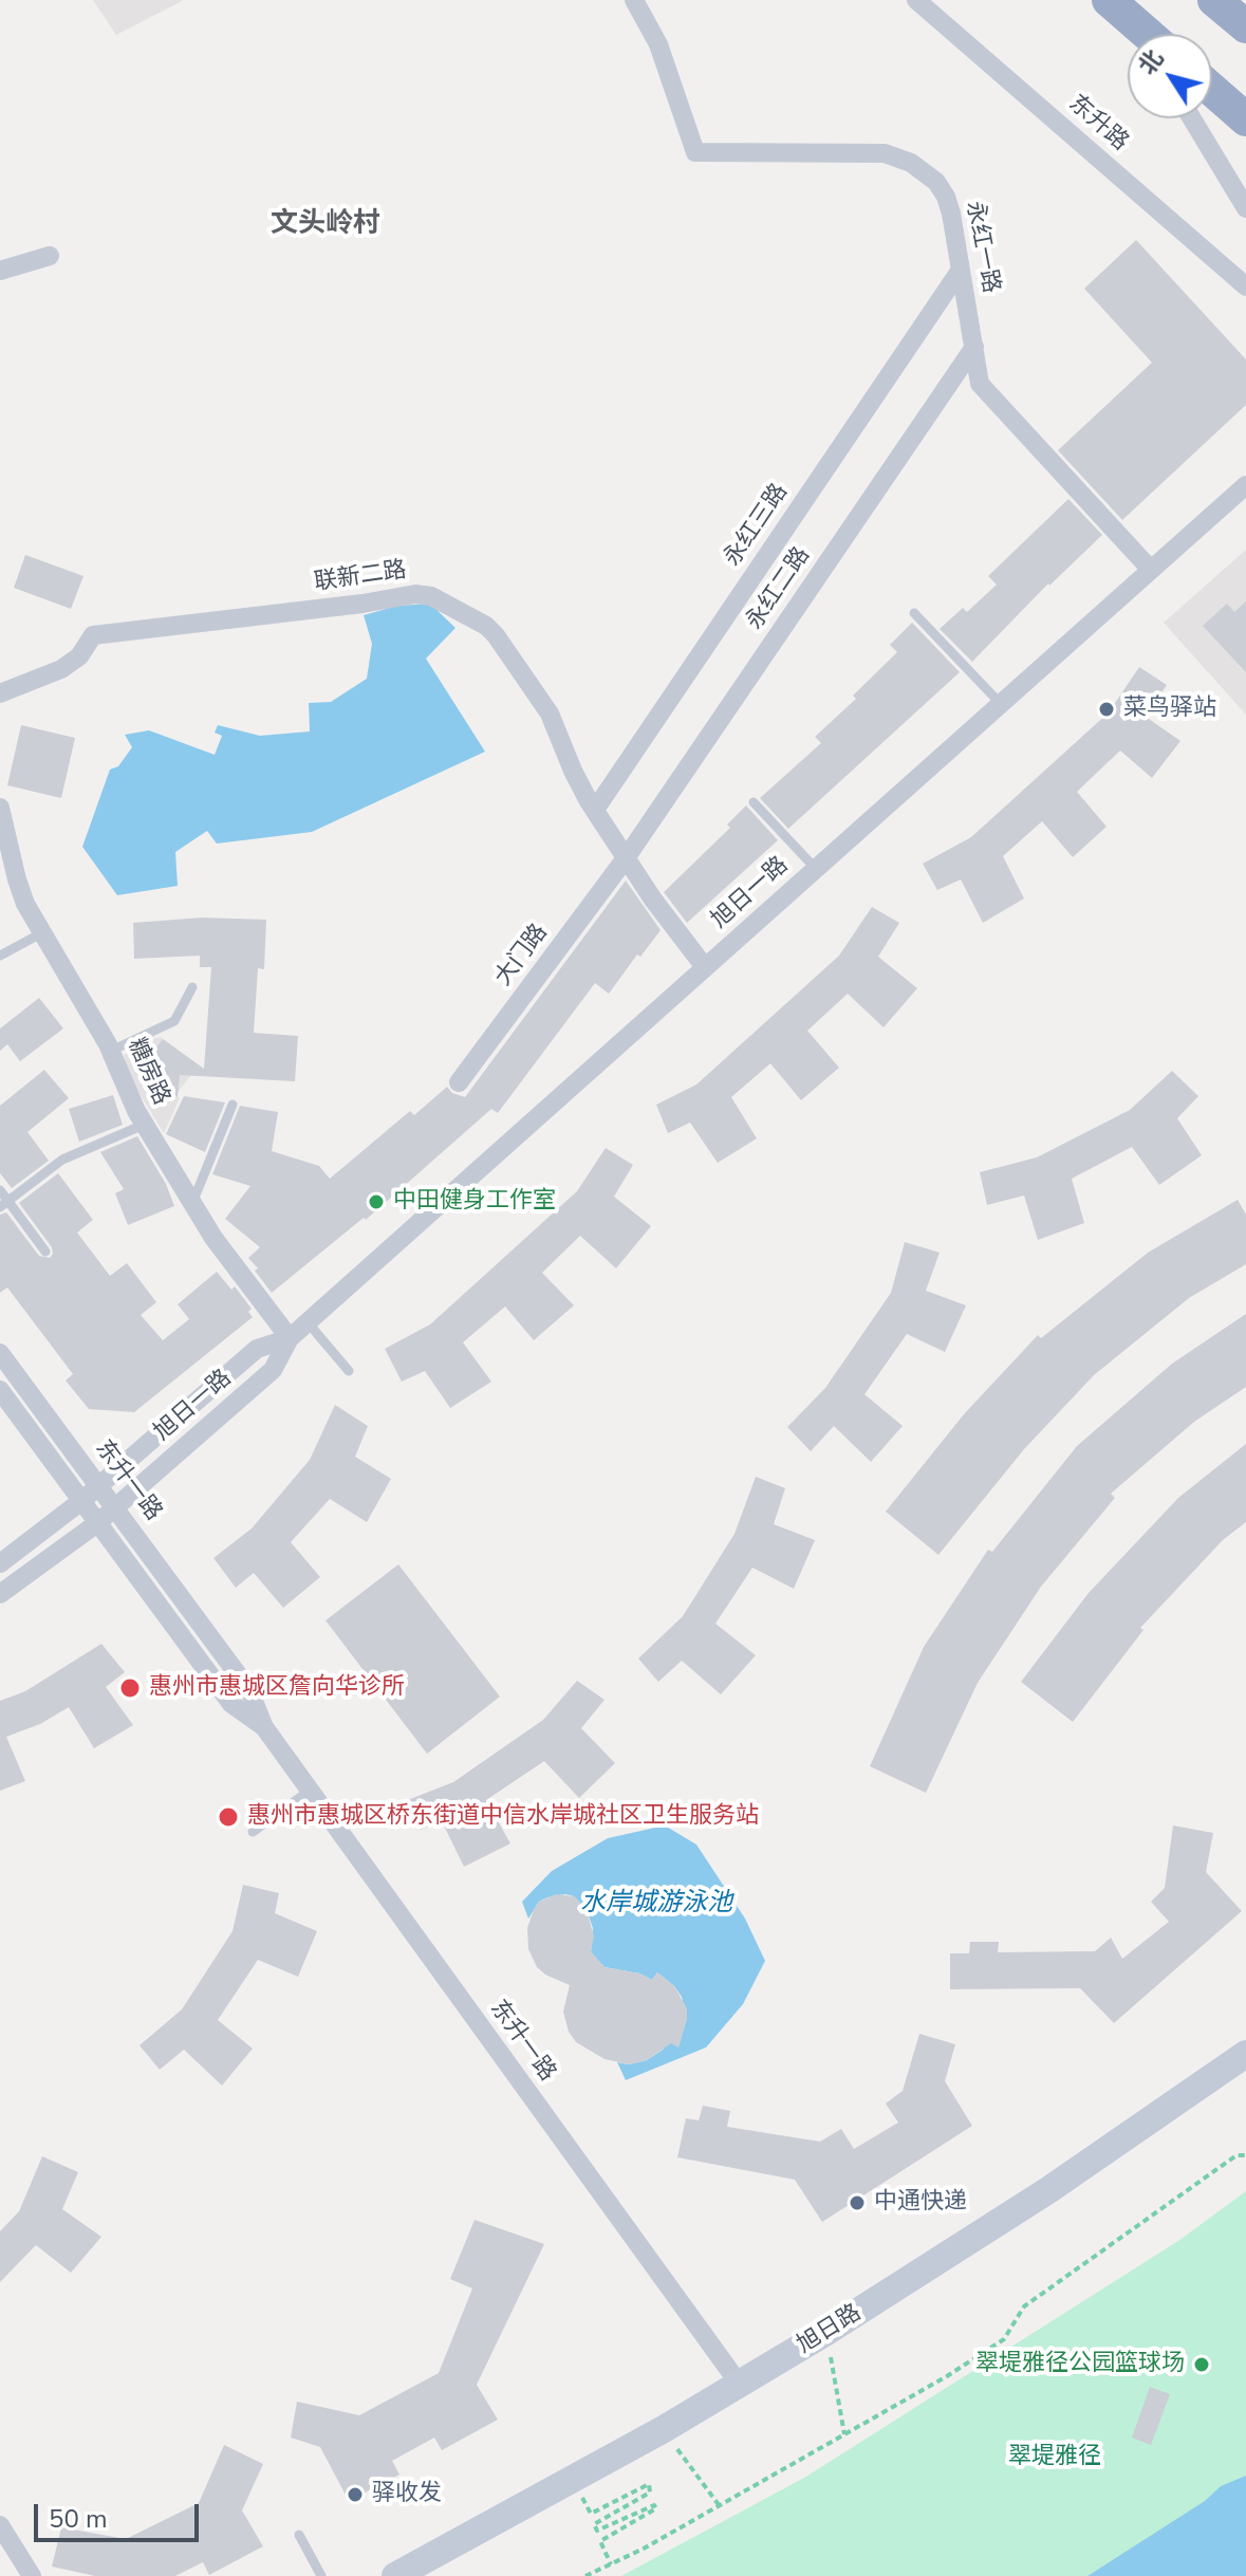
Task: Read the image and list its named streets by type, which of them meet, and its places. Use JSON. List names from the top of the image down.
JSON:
{
  "streets": {
    "main road": ["旭日路"],
    "street": [
      "东升路",
      "永红一路",
      "永红三路",
      "联新二路",
      "永红二路",
      "旭日一路",
      "大门路",
      "糖房路",
      "东升一路"
    ]
  },
  "crossings": [
    ["永红一路", "永红三路"],
    ["永红一路", "永红二路"],
    ["永红一路", "旭日一路"],
    ["永红三路", "联新二路"],
    ["联新二路", "永红二路"],
    ["联新二路", "旭日一路"],
    ["联新二路", "大门路"],
    ["永红二路", "大门路"],
    ["旭日一路", "糖房路"],
    ["旭日一路", "东升一路"],
    ["东升一路", "旭日路"]
  ],
  "districts": ["文头岭村"],
  "water": ["水岸城游泳池"],
  "parks": ["翠堤雅径"],
  "places": [
    "菜鸟驿站",
    "中田健身工作室",
    "惠州市惠城区詹向华诊所",
    "惠州市惠城区桥东街道中信水岸城社区卫生服务站",
    "中通快递",
    "翠堤雅径公园篮球场",
    "驿收发"
  ],
  "scale_bar": "50 m",
  "north": "top left"
}
